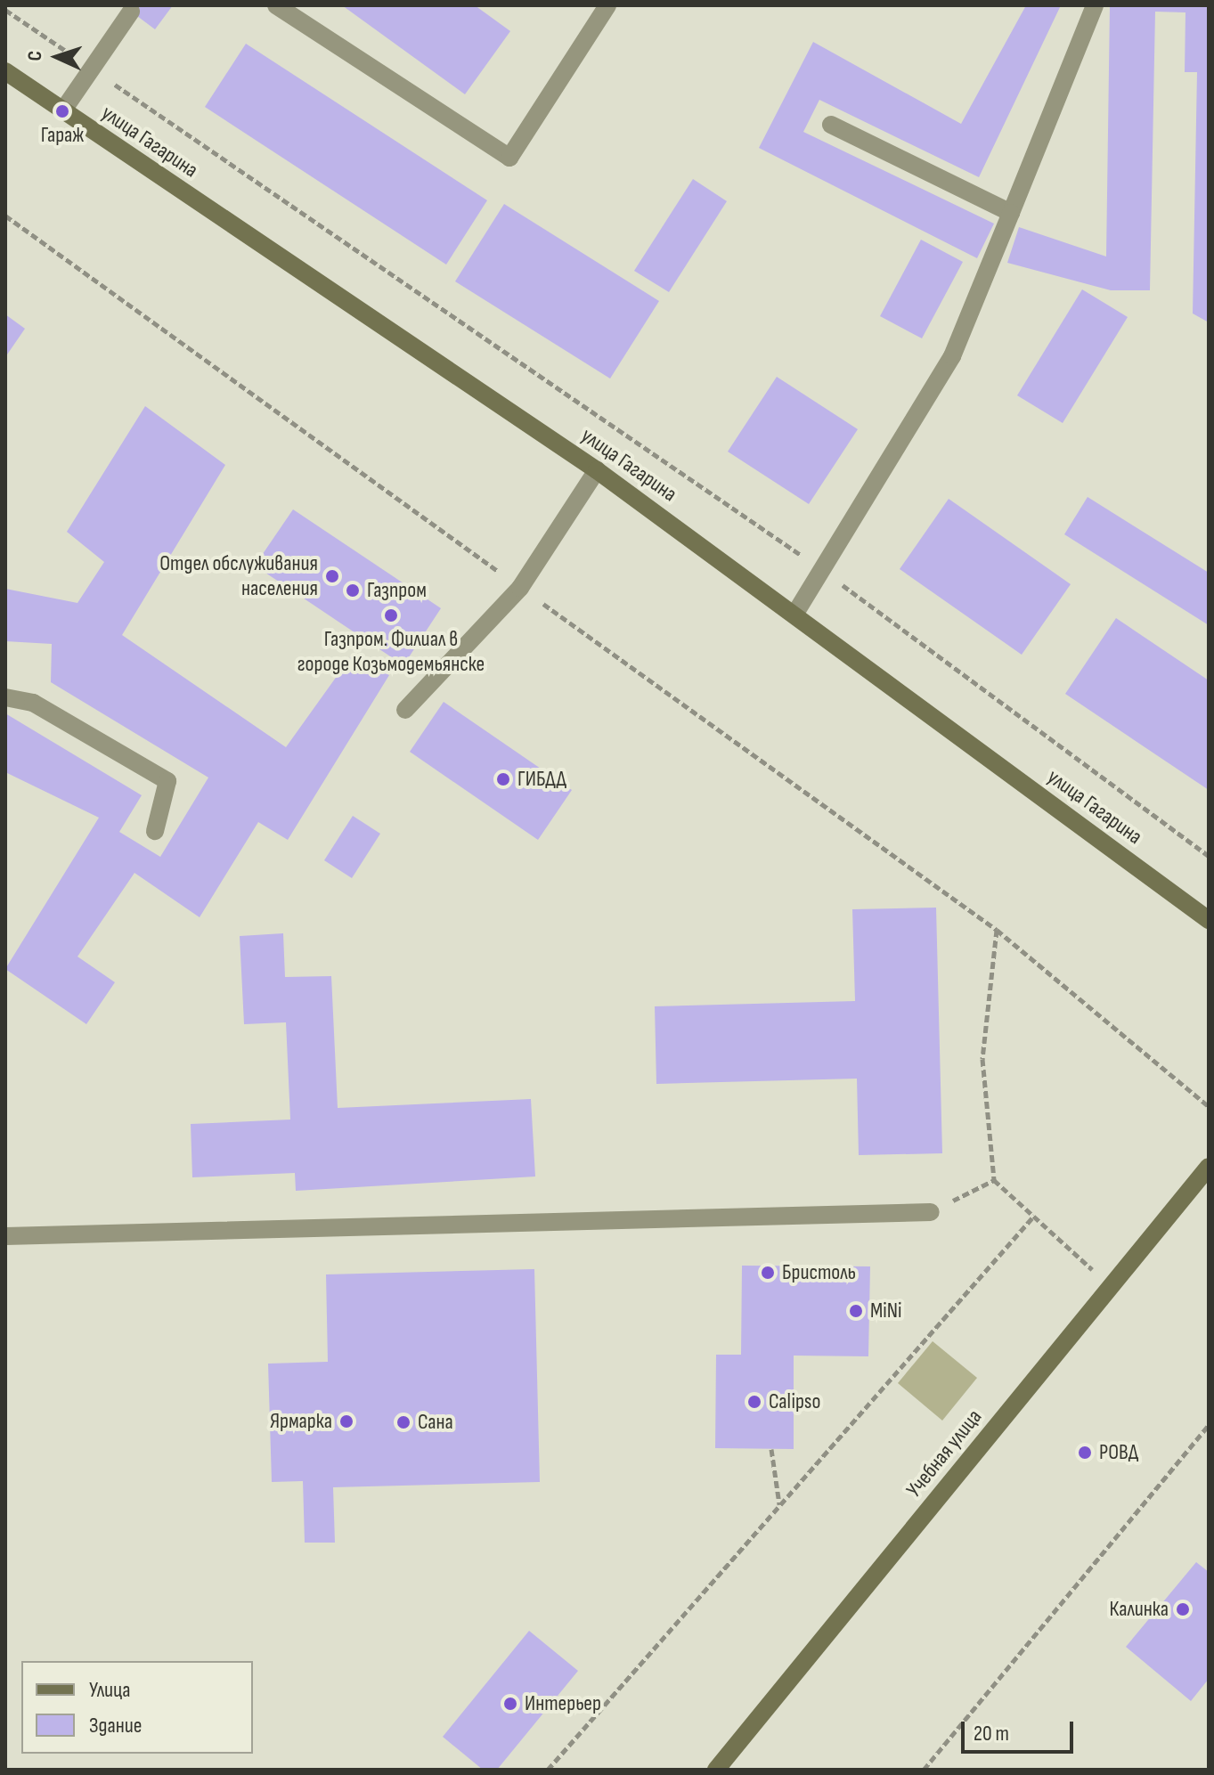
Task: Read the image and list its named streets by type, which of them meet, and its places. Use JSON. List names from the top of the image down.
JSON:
{
  "streets": {
    "street": ["улица Гагарина", "Учебная улица"]
  },
  "places": [
    "Гараж",
    "Отдел обслуживания населения",
    "Газпром",
    "Газпром. Филиал в городе Козьмодемьянске",
    "ГИБДД",
    "Бристоль",
    "MiNi",
    "Calipso",
    "Ярмарка",
    "Сана",
    "РОВД",
    "Калинка",
    "Интерьер"
  ],
  "legend": ["Улица", "Здание"],
  "scale_bar": "20 m",
  "north": "left"
}
